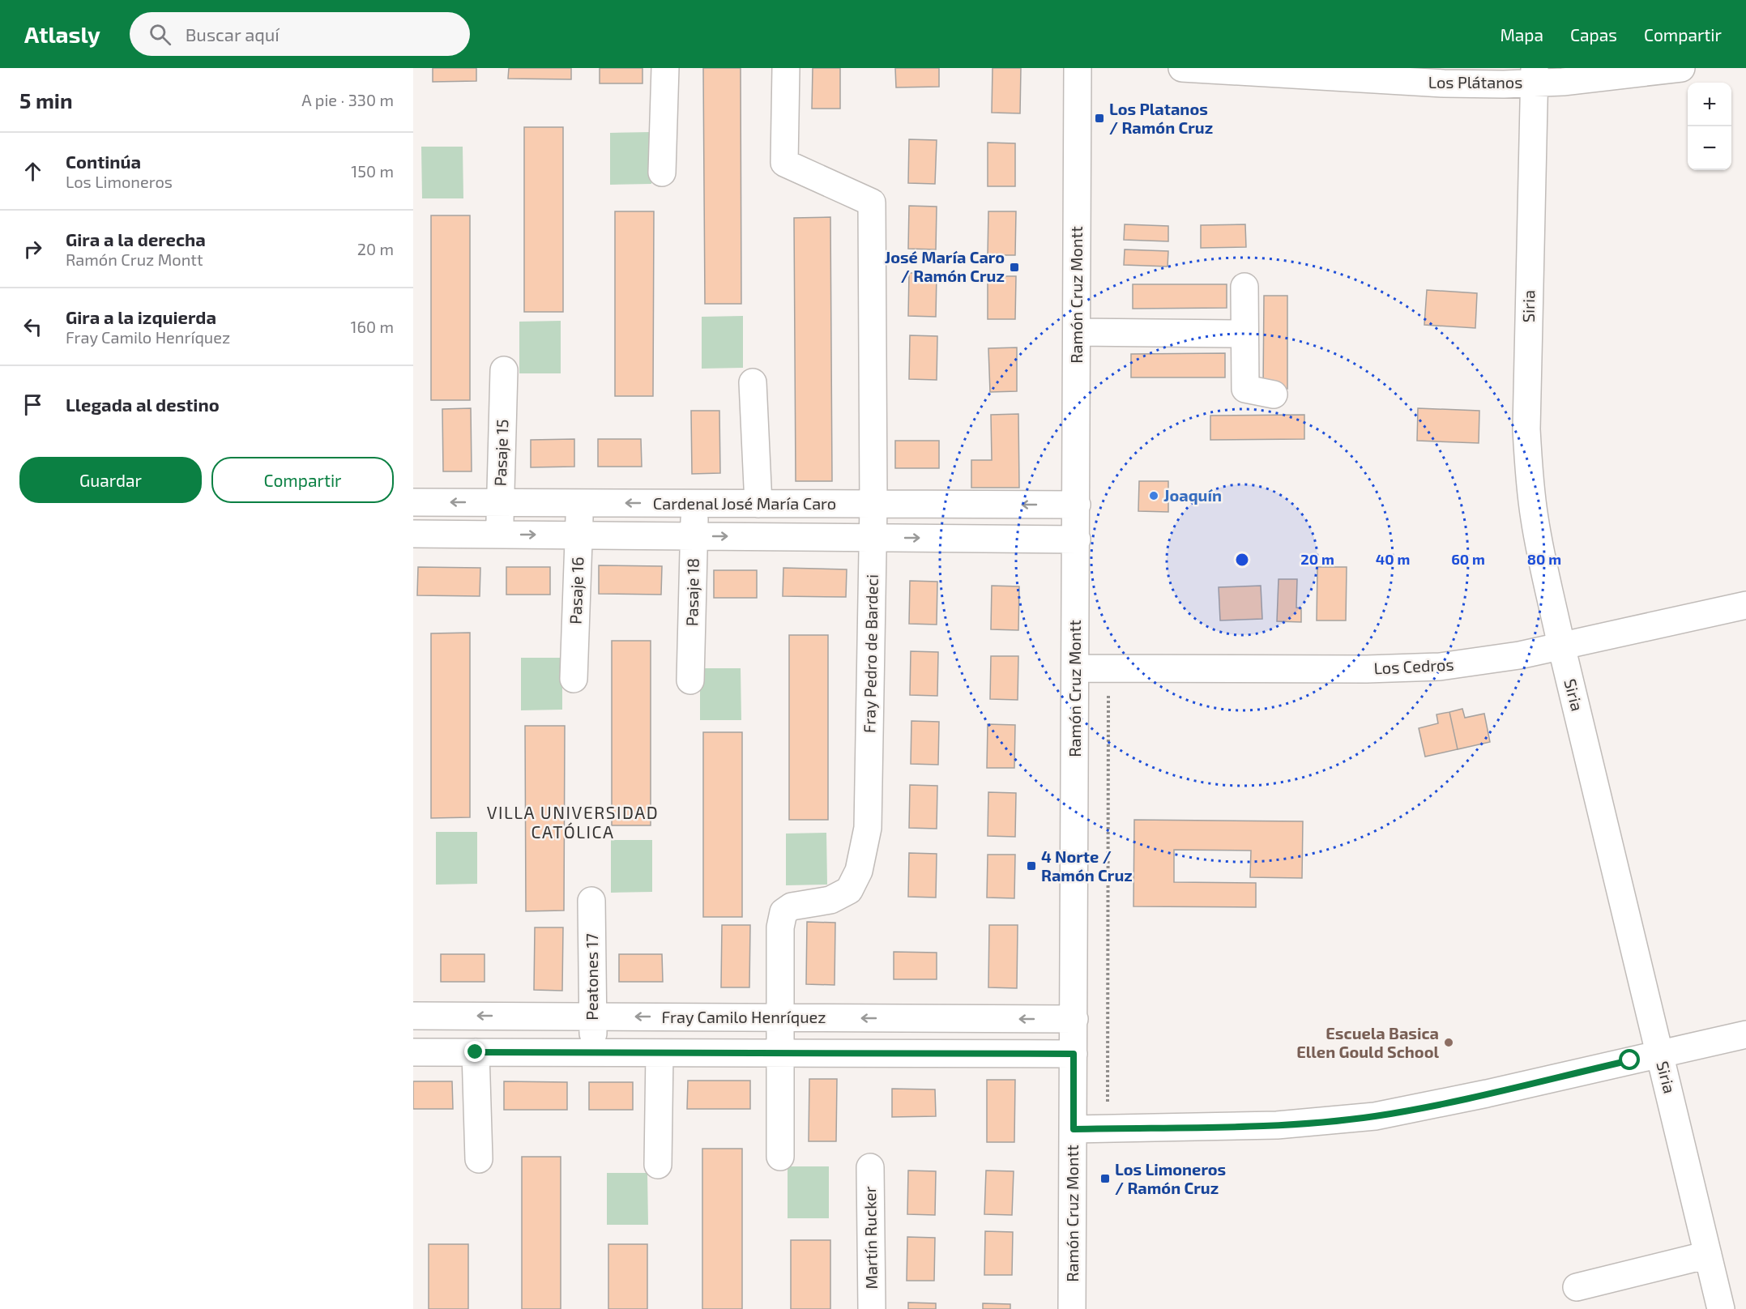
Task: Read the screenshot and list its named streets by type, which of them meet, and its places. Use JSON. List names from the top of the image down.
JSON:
{
  "streets": {
    "street": [
      "Los Plátanos",
      "Ramón Cruz Montt",
      "Siria",
      "Pasaje 15",
      "Cardenal José María Caro",
      "Pasaje 16",
      "Pasaje 18",
      "Fray Pedro de Bardeci",
      "Los Cedros",
      "Peatones 17",
      "Fray Camilo Henríquez",
      "Martín Rucker"
    ]
  },
  "crossings": [
    ["Los Plátanos", "Siria"],
    ["Ramón Cruz Montt", "Cardenal José María Caro"],
    ["Ramón Cruz Montt", "Los Cedros"],
    ["Ramón Cruz Montt", "Fray Camilo Henríquez"],
    ["Siria", "Los Cedros"],
    ["Pasaje 15", "Cardenal José María Caro"],
    ["Cardenal José María Caro", "Pasaje 16"],
    ["Cardenal José María Caro", "Pasaje 18"],
    ["Cardenal José María Caro", "Fray Pedro de Bardeci"],
    ["Fray Pedro de Bardeci", "Fray Camilo Henríquez"],
    ["Peatones 17", "Fray Camilo Henríquez"]
  ],
  "districts": ["VILLA UNIVERSIDAD CATÓLICA"],
  "places": {
    "transit": [
      "Los Platanos / Ramón Cruz",
      "José María Caro / Ramón Cruz",
      "4 Norte / Ramón Cruz",
      "Los Limoneros / Ramón Cruz"
    ],
    "other": ["Joaquín", "Escuela Basica Ellen Gould School"]
  },
  "page": {
    "header": "Atlasly",
    "search": "Buscar aquí",
    "nav": ["Mapa", "Capas", "Compartir"],
    "heading": ["5 min", "A pie · 330 m"],
    "map_buttons": ["+", "−"],
    "list": [
      ["Continúa", "Los Limoneros", "150 m"],
      ["Gira a la derecha", "Ramón Cruz Montt", "20 m"],
      ["Gira a la izquierda", "Fray Camilo Henríquez", "160 m"],
      "Llegada al destino"
    ],
    "buttons": ["Guardar", "Compartir"]
  },
  "rings": [
    "20 m",
    "40 m",
    "60 m",
    "80 m"
  ]
}
